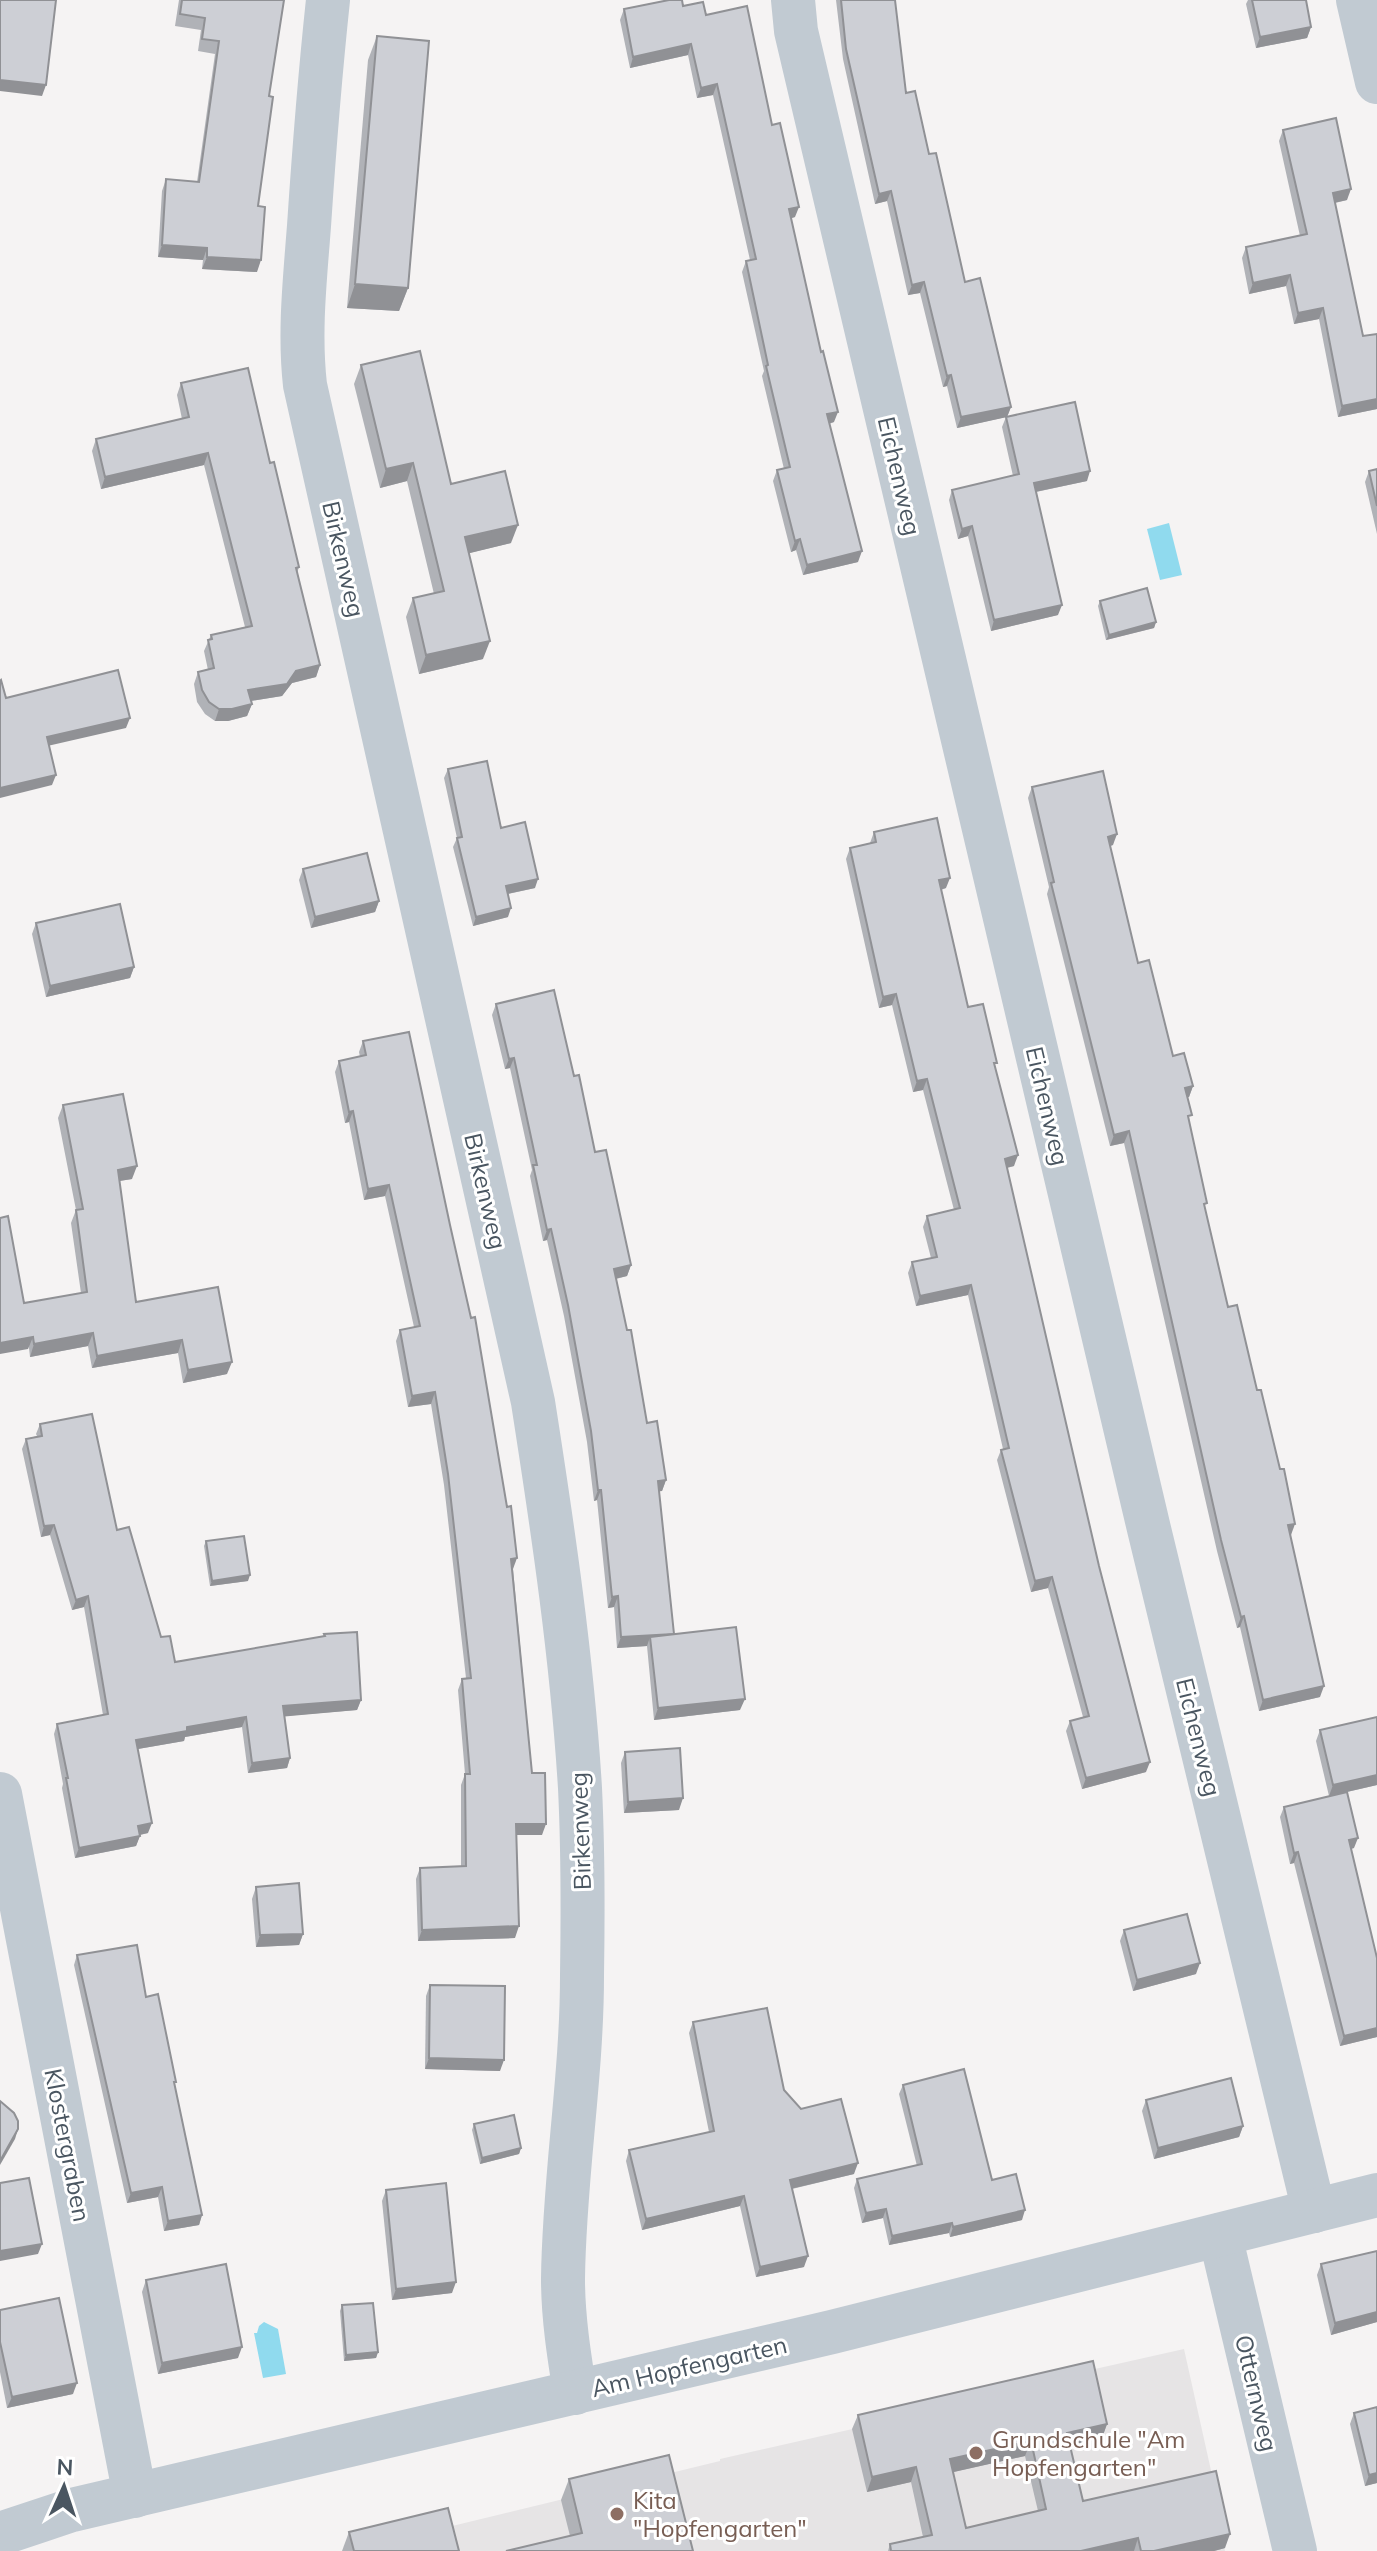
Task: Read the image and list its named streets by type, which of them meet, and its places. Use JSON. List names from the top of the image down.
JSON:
{
  "streets": {
    "street": [
      "Eichenweg",
      "Birkenweg",
      "Klostergraben",
      "Am Hopfengarten",
      "Otternweg"
    ]
  },
  "crossings": [
    ["Eichenweg", "Am Hopfengarten"],
    ["Birkenweg", "Am Hopfengarten"],
    ["Klostergraben", "Am Hopfengarten"],
    ["Am Hopfengarten", "Otternweg"]
  ],
  "places": ["Grundschule \"Am Hopfengarten\"", "Kita \"Hopfengarten\""],
  "north": "top"
}
